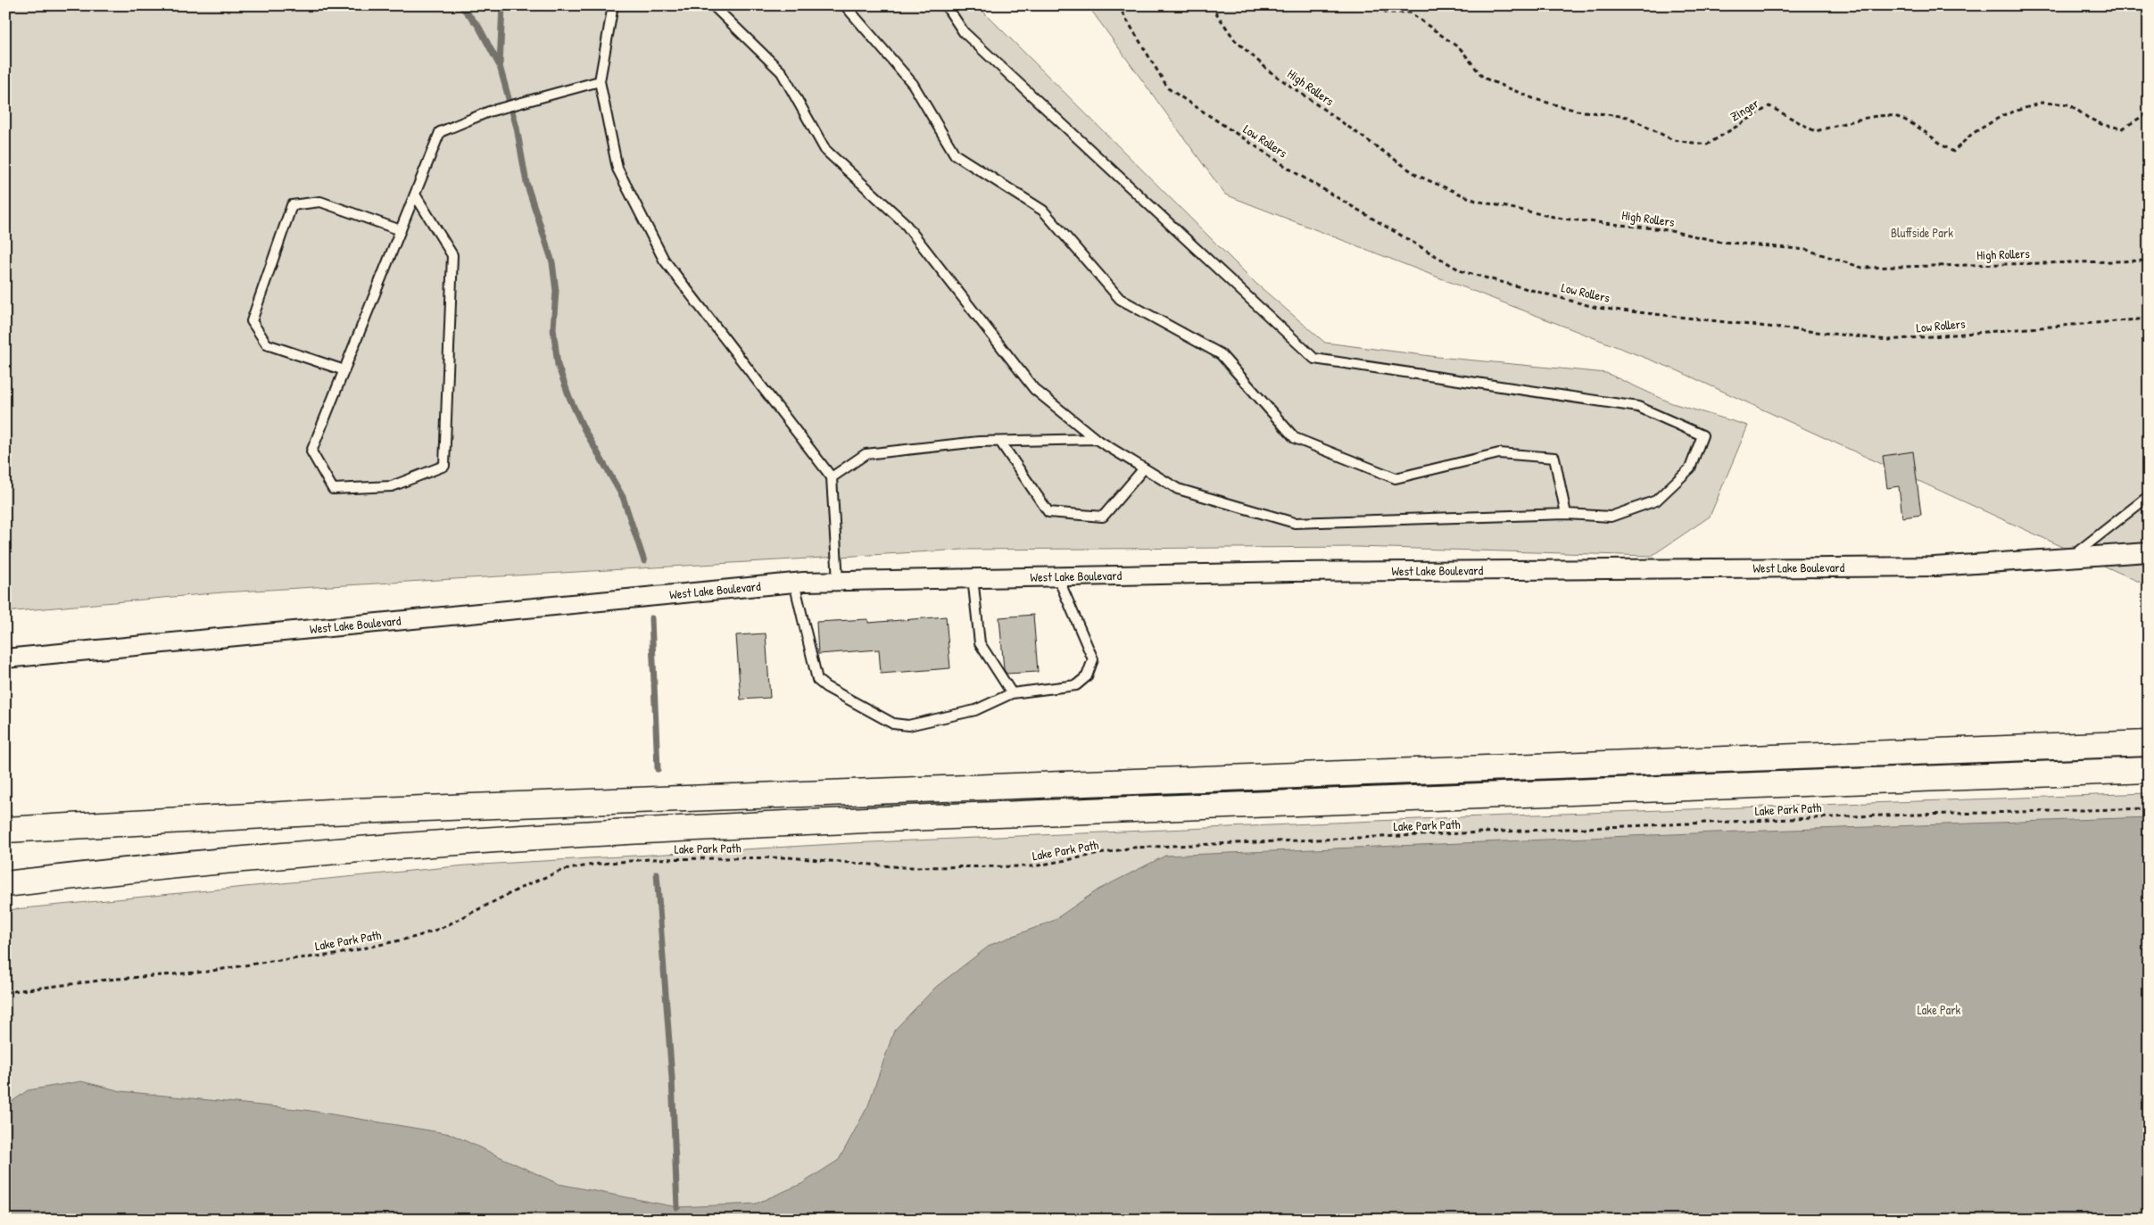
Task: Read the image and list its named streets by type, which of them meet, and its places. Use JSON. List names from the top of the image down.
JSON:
{
  "streets": {
    "street": ["West Lake Boulevard"],
    "path": [
      "High Rollers",
      "Zinger",
      "Low Rollers",
      "Lake Park Path"
    ]
  },
  "parks": ["Bluffside Park", "Lake Park"]
}
